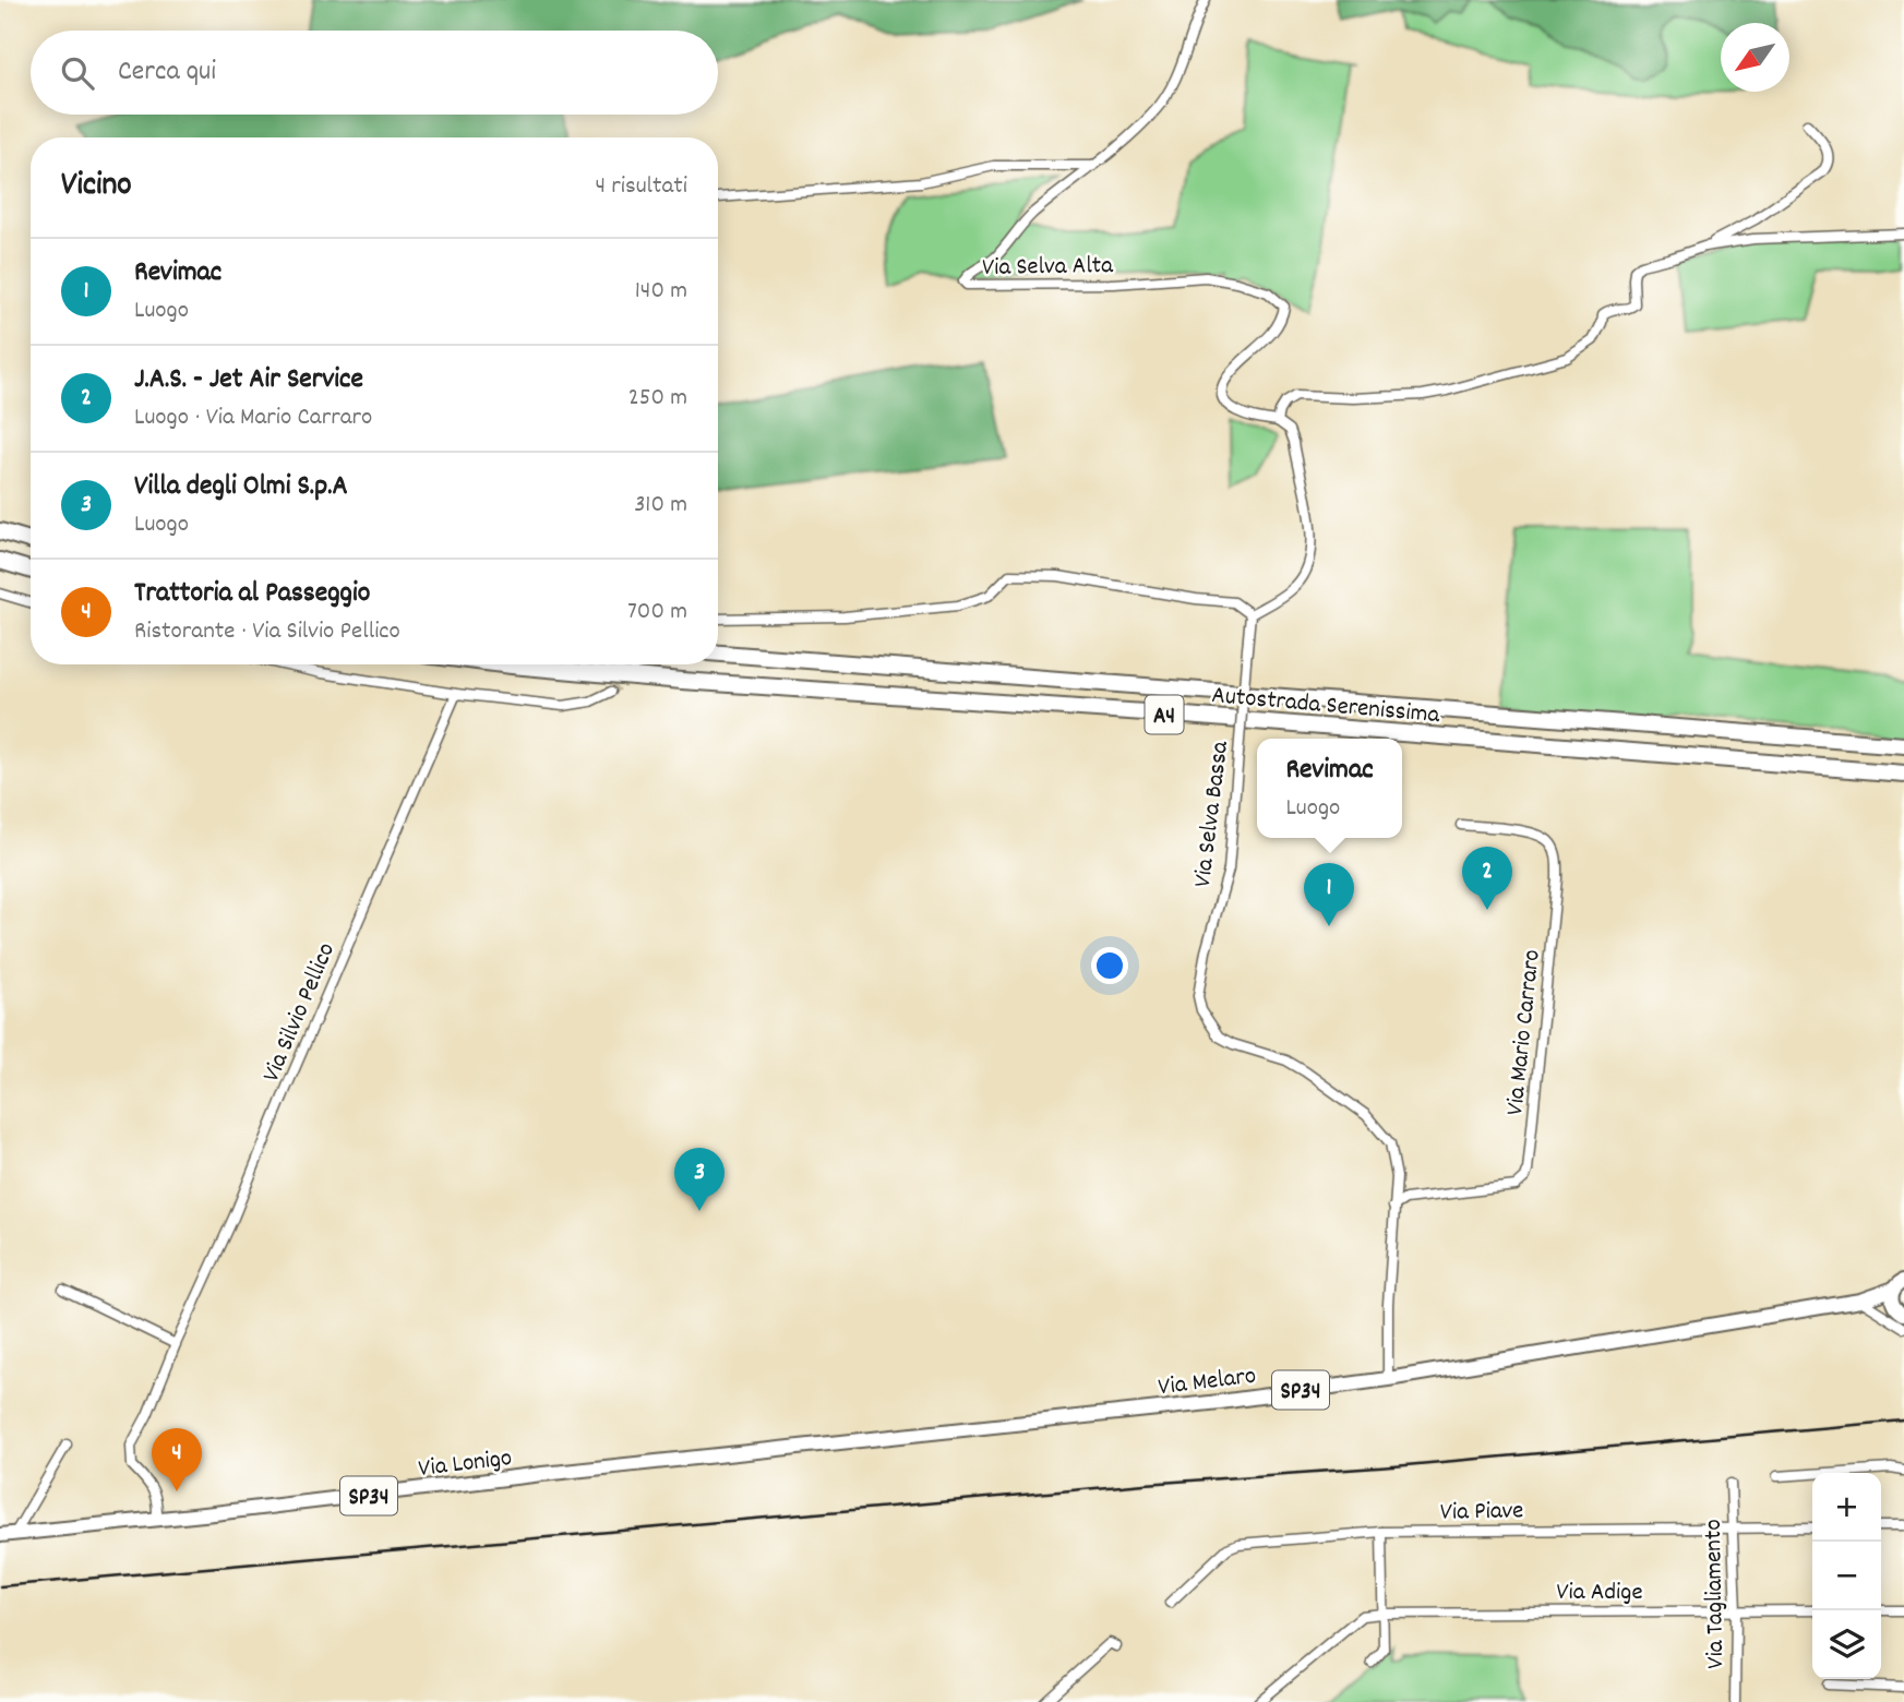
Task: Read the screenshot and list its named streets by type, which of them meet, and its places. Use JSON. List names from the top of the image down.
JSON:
{
  "streets": {
    "highway": ["Autostrada Serenissima", "A4"],
    "main road": ["Via Melaro", "SP34", "Via Lonigo"],
    "street": [
      "Via Selva Alta",
      "Via Selva Bassa",
      "Via Silvio Pellico",
      "Via Mario Carraro",
      "Via Piave",
      "Via Adige",
      "Via Tagliamento"
    ]
  },
  "crossings": [
    ["Via Selva Bassa", "Via Mario Carraro"],
    ["Via Selva Bassa", "Via Melaro"],
    ["Via Silvio Pellico", "Via Lonigo"],
    ["Via Melaro", "Via Lonigo"],
    ["Via Piave", "Via Tagliamento"],
    ["Via Adige", "Via Tagliamento"]
  ],
  "north": "bottom left",
  "page": {
    "search": "Cerca qui",
    "heading": ["Vicino", "4 risultati"],
    "list": [
      {
        "mark": "1",
        "name": "Revimac",
        "note": "Luogo",
        "value": "140 m"
      },
      {
        "mark": "2",
        "name": "J.A.S. - Jet Air Service",
        "note": "Luogo · Via Mario Carraro",
        "value": "250 m"
      },
      {
        "mark": "3",
        "name": "Villa degli Olmi S.p.A",
        "note": "Luogo",
        "value": "310 m"
      },
      {
        "mark": "4",
        "name": "Trattoria al Passeggio",
        "note": "Ristorante · Via Silvio Pellico",
        "value": "700 m"
      }
    ],
    "popup": ["Revimac", "Luogo"],
    "pins": [
      "2",
      "1",
      "3",
      "4"
    ],
    "map_buttons": ["+", "−"]
  }
}
